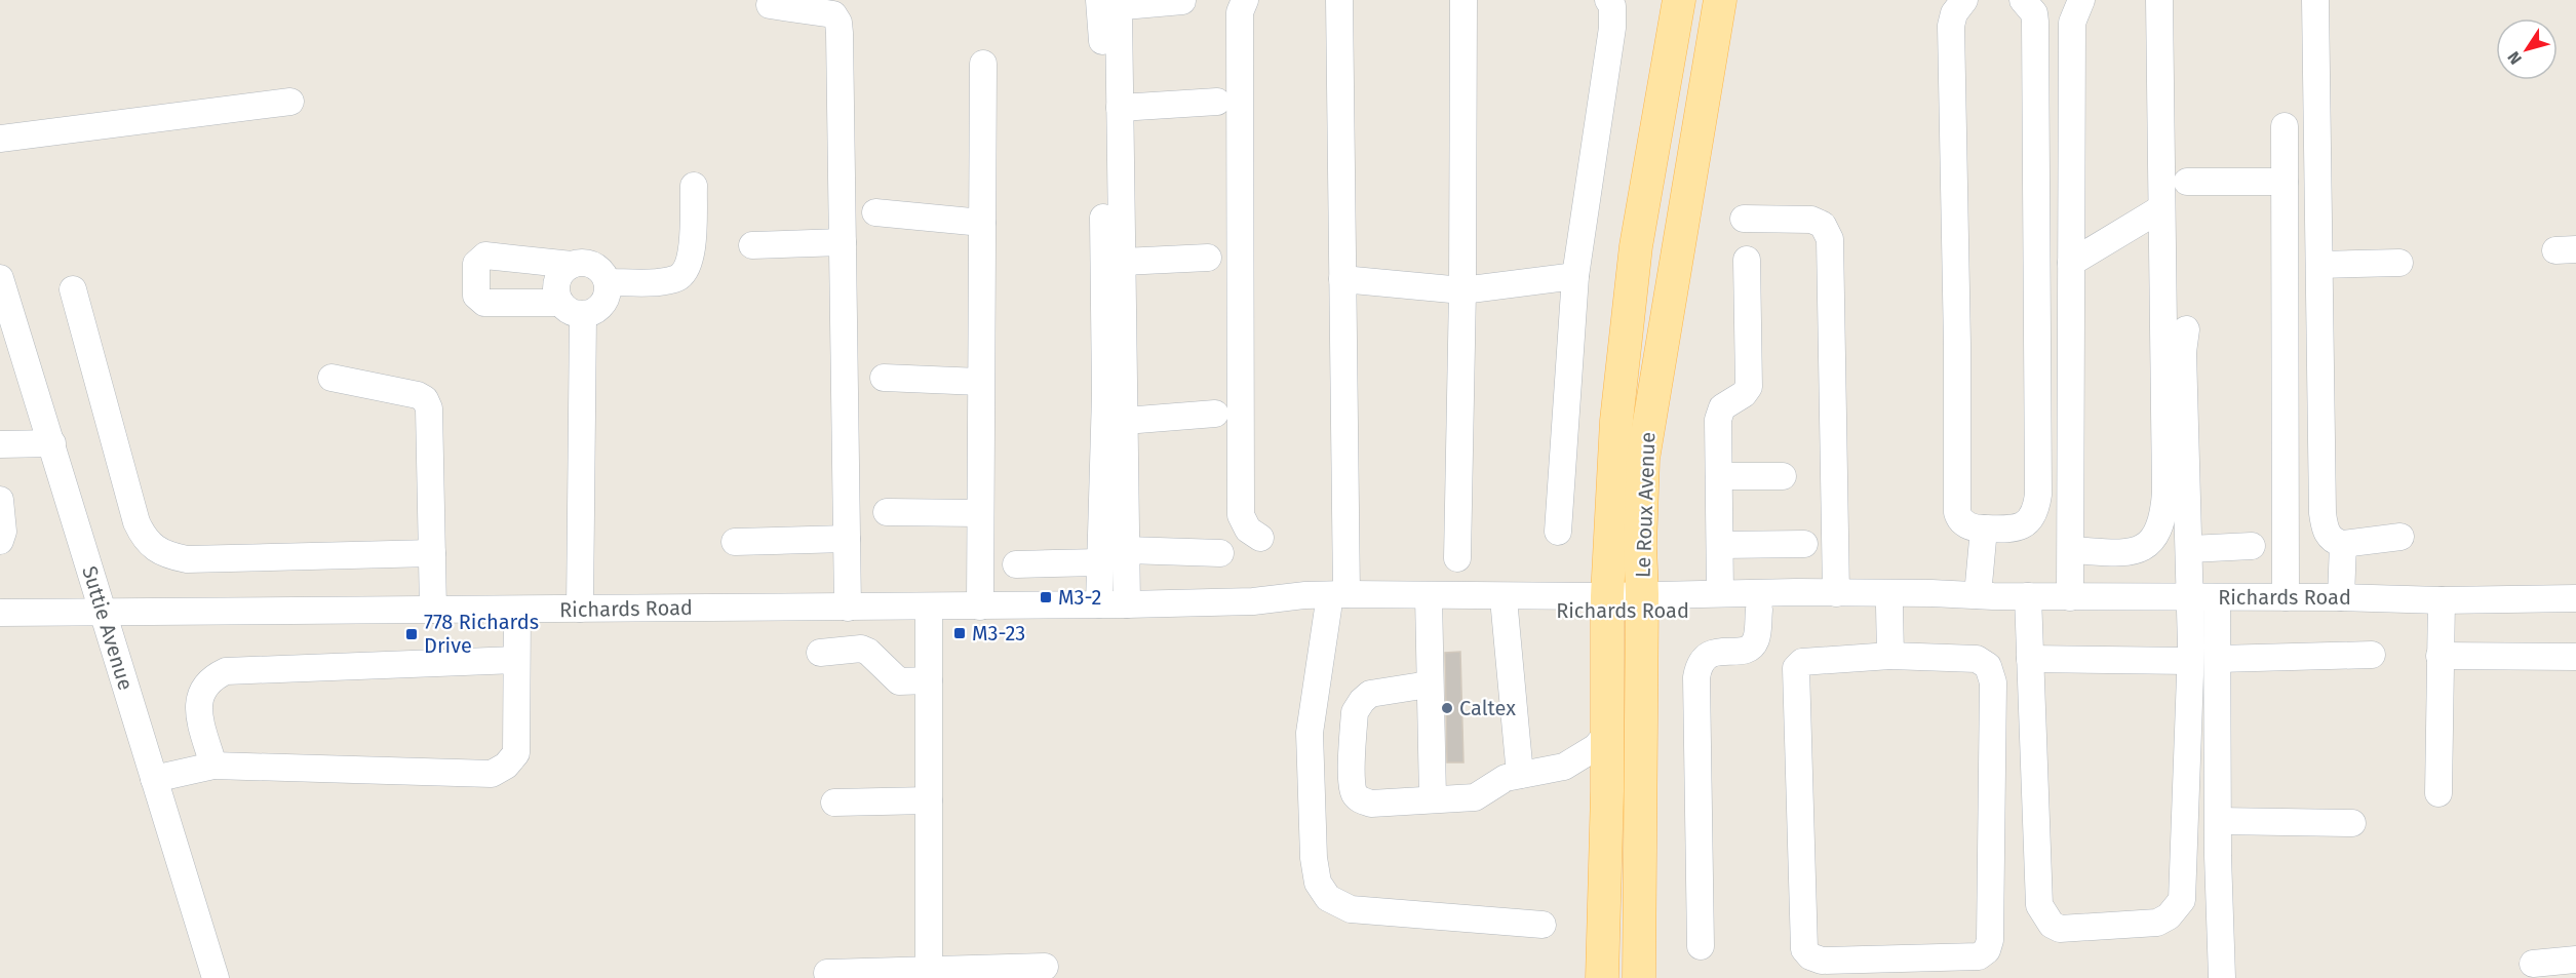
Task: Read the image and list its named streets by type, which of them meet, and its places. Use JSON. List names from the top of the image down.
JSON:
{
  "streets": {
    "main road": ["Le Roux Avenue"],
    "street": ["Richards Road", "Suttie Avenue"]
  },
  "crossings": [
    ["Le Roux Avenue", "Richards Road"],
    ["Richards Road", "Suttie Avenue"]
  ],
  "places": {
    "transit": ["M3-2", "M3-23", "778 Richards Drive"],
    "other": ["Caltex"]
  },
  "north": "bottom left"
}
